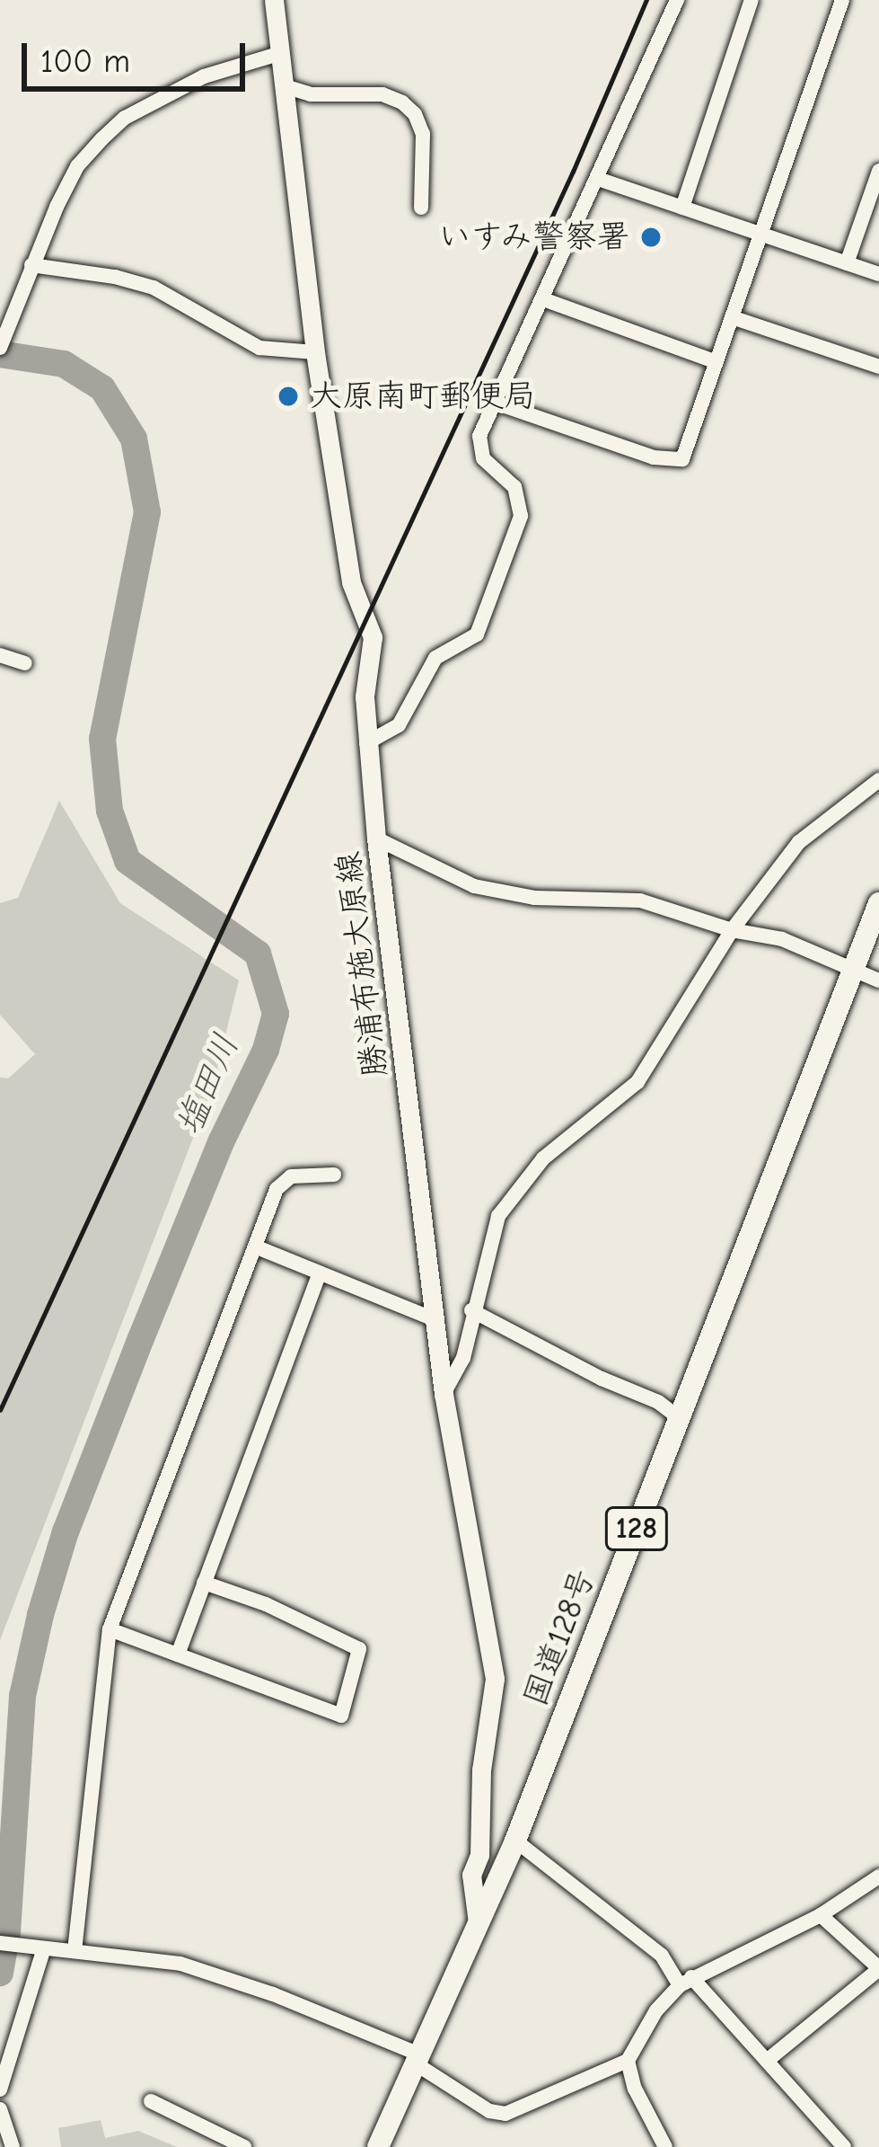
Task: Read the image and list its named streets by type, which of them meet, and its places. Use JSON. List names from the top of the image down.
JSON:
{
  "streets": {
    "highway": ["128", "国道128号"],
    "main road": ["勝浦布施大原線"]
  },
  "crossings": [
    ["勝浦布施大原線", "国道128号"]
  ],
  "water": ["塩田川"],
  "places": ["いすみ警察署", "大原南町郵便局"],
  "scale_bar": "100 m"
}
